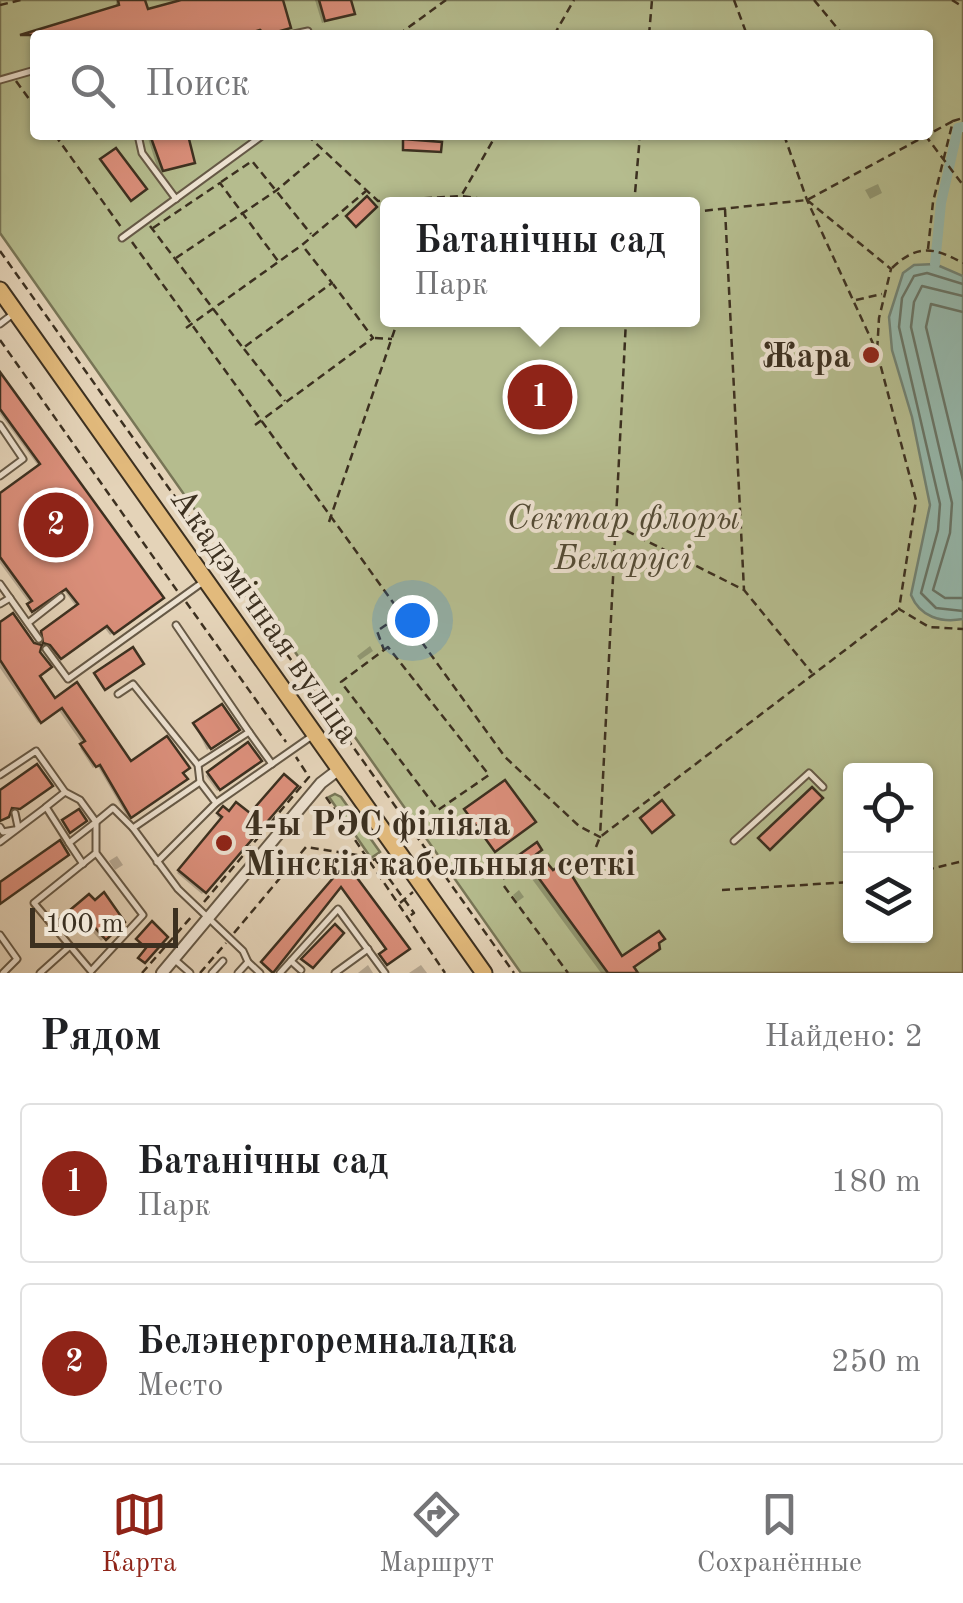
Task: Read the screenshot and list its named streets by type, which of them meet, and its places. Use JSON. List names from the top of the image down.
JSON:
{
  "streets": {
    "main road": ["Акадэмічная вуліца"]
  },
  "parks": ["Сектар флоры Беларусі"],
  "places": ["Жара", "4-ы РЭС філіяла Мінскія кабельныя сеткі"],
  "scale_bar": "100 m",
  "page": {
    "search": "Поиск",
    "popup": ["Батанічны сад", "Парк"],
    "pins": ["1", "2"],
    "scale": "100 m",
    "heading": ["Рядом", "Найдено: 2"],
    "list": [
      {
        "mark": "1",
        "name": "Батанічны сад",
        "note": "Парк",
        "value": "180 m"
      },
      {
        "mark": "2",
        "name": "Белэнергоремналадка",
        "note": "Место",
        "value": "250 m"
      }
    ],
    "nav": ["Карта", "Маршрут", "Сохранённые"]
  }
}
